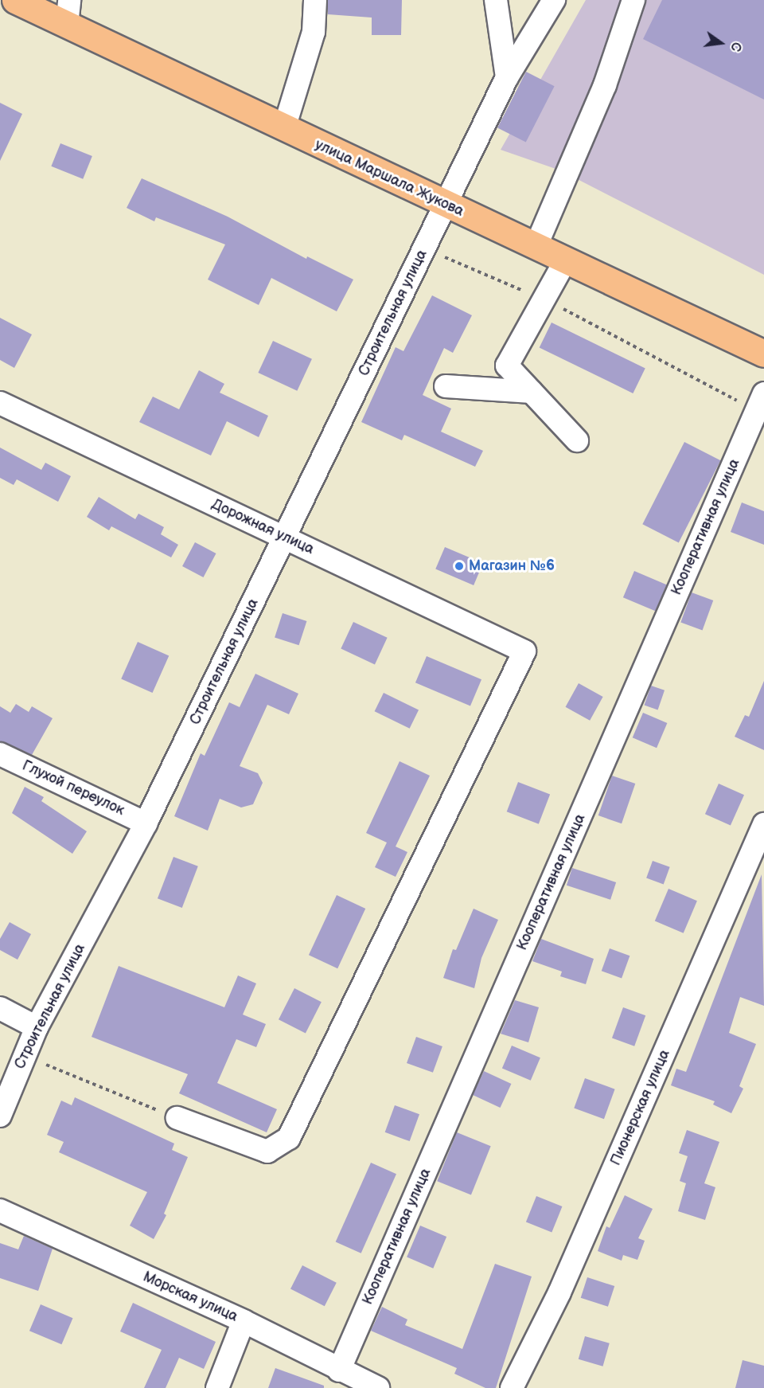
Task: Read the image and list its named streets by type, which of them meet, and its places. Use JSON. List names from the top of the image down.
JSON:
{
  "streets": {
    "main road": ["улица Маршала Жукова"],
    "street": [
      "Строительная улица",
      "Дорожная улица",
      "Кооперативная улица",
      "Глухой переулок",
      "Пионерская улица",
      "Морская улица"
    ]
  },
  "crossings": [
    ["улица Маршала Жукова", "Строительная улица"],
    ["Строительная улица", "Дорожная улица"],
    ["Строительная улица", "Глухой переулок"],
    ["Кооперативная улица", "Морская улица"]
  ],
  "places": ["Магазин №6"],
  "north": "right"
}
